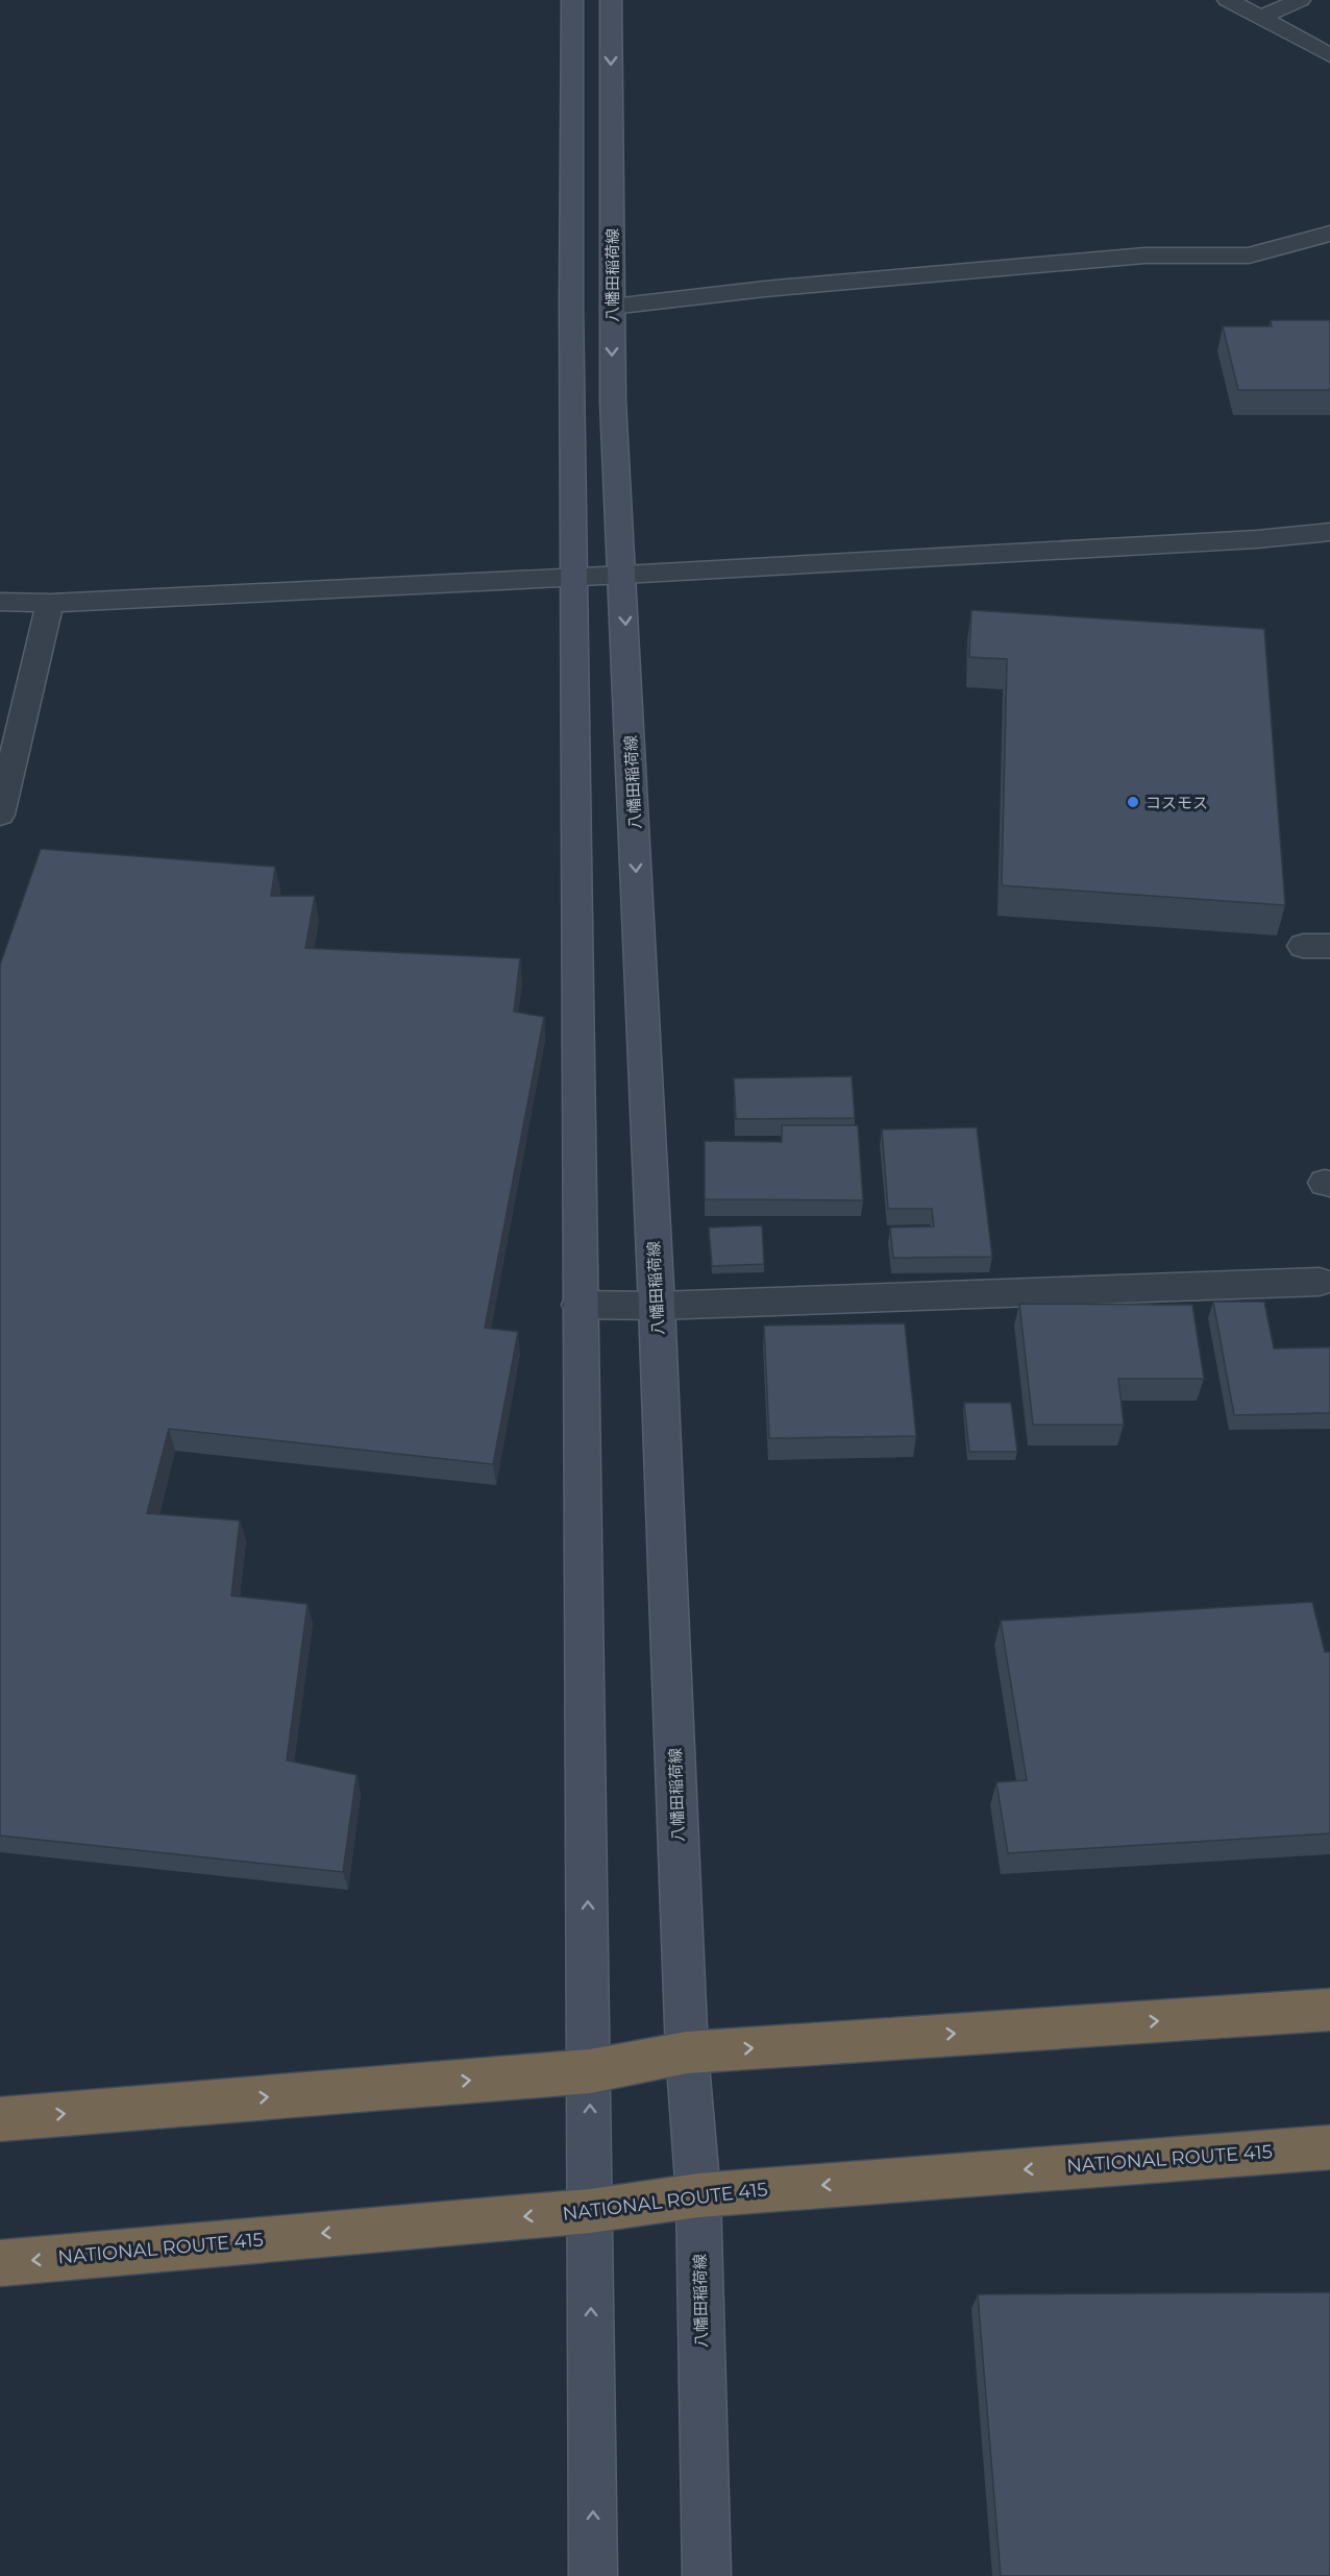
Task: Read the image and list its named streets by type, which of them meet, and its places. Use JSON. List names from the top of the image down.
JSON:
{
  "streets": {
    "highway": ["NATIONAL ROUTE 415"],
    "main road": ["八幡田稲荷線"]
  },
  "crossings": [
    ["八幡田稲荷線", "NATIONAL ROUTE 415"]
  ],
  "places": ["コスモス"]
}
